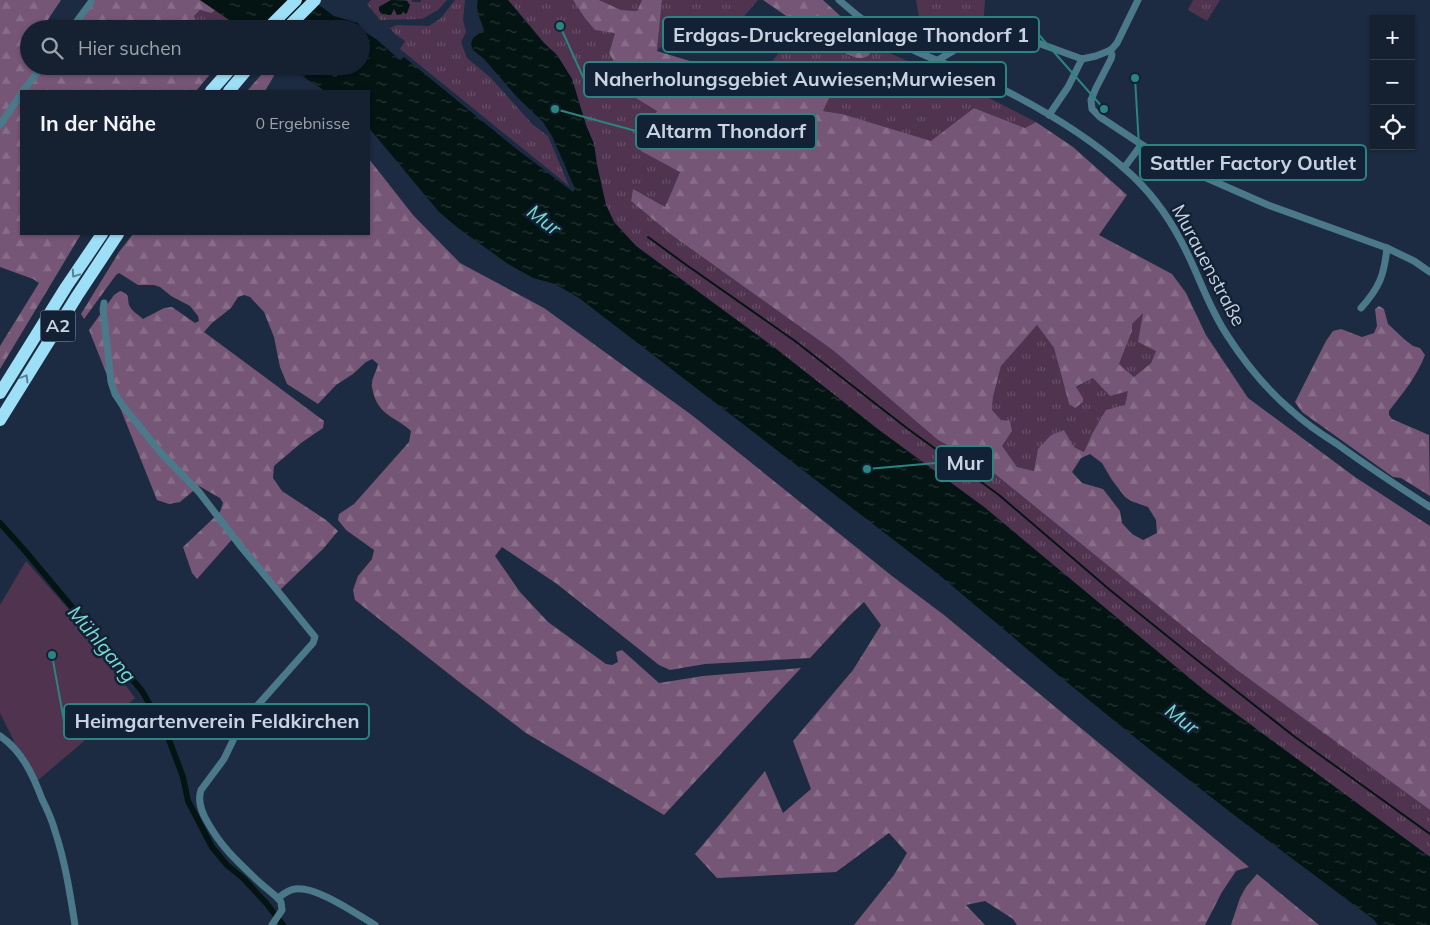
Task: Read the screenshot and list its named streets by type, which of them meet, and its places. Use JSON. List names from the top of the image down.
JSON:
{
  "streets": {
    "highway": ["A2"],
    "street": ["Murauenstraße"]
  },
  "water": ["Mur", "Mühlgang"],
  "places": [
    "Naherholungsgebiet Auwiesen;Murwiesen",
    "Sattler Factory Outlet",
    "Altarm Thondorf",
    "Erdgas-Druckregelanlage Thondorf 1",
    "Mur",
    "Heimgartenverein Feldkirchen"
  ],
  "page": {
    "map_buttons": ["+", "−"],
    "search": "Hier suchen",
    "heading": ["In der Nähe", "0 Ergebnisse"]
  }
}
